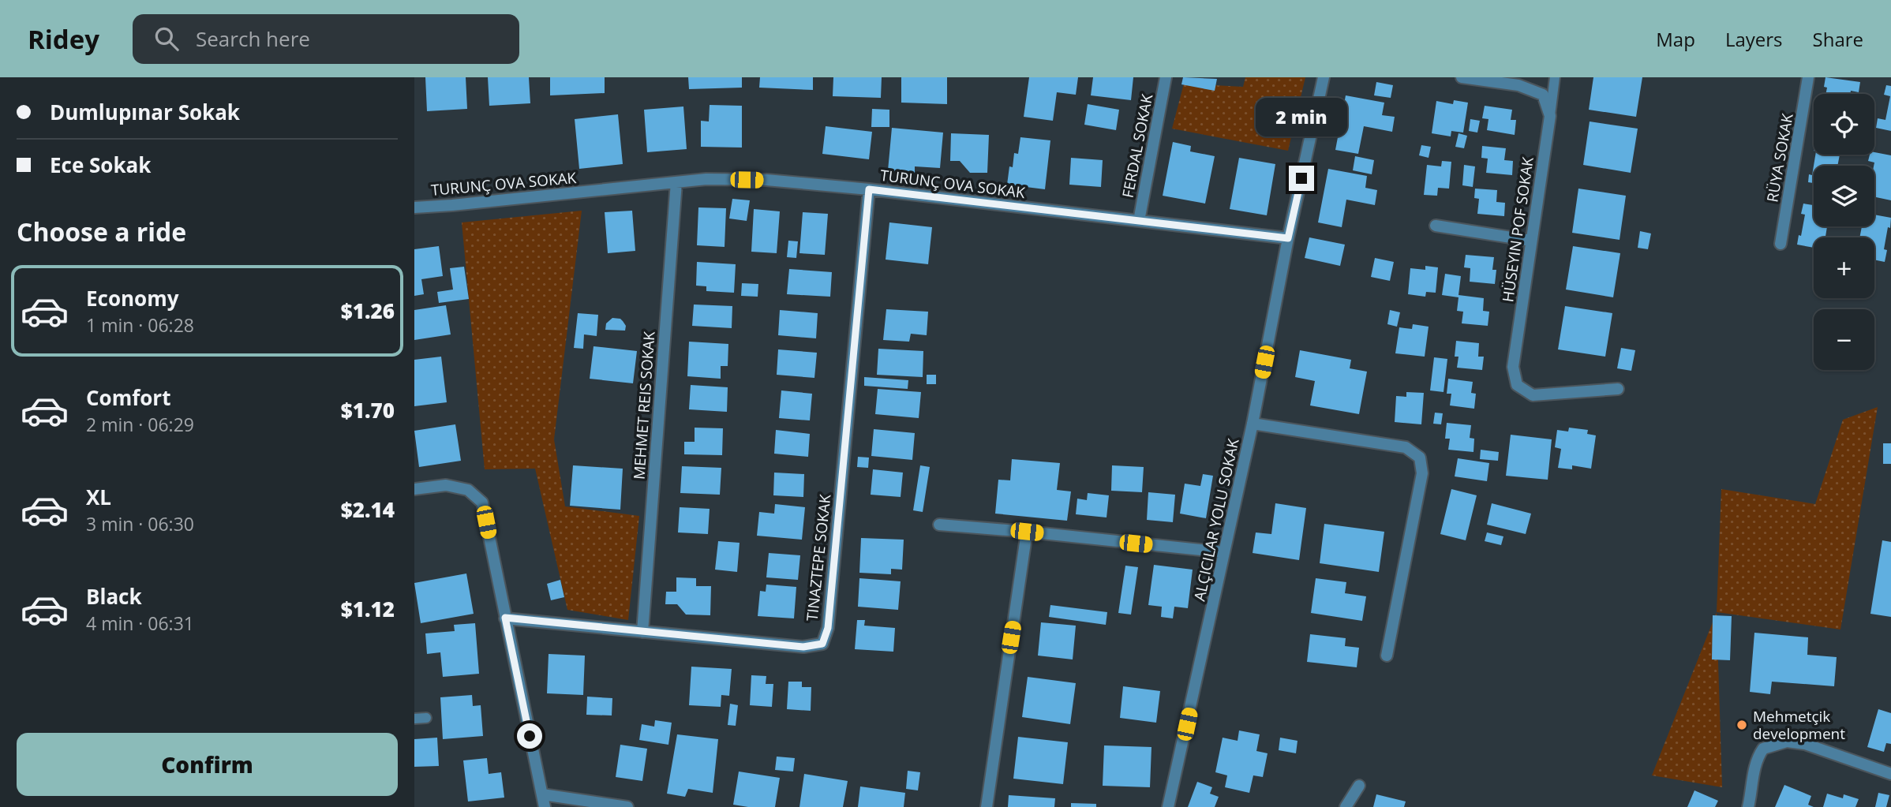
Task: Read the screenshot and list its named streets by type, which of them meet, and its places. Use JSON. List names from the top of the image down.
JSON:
{
  "streets": {
    "street": [
      "FERDAL SOKAK",
      "RÜYA SOKAK",
      "TURUNÇ OVA SOKAK",
      "HÜSEYIN POF SOKAK",
      "MEHMET REIS SOKAK"
    ]
  },
  "crossings": [
    ["FERDAL SOKAK", "TURUNÇ OVA SOKAK"],
    ["TURUNÇ OVA SOKAK", "MEHMET REIS SOKAK"]
  ],
  "places": ["Mehmetçik development"],
  "page": {
    "header": "Ridey",
    "search": "Search here",
    "nav": ["Map", "Layers", "Share"],
    "banner": ["Dumlupınar Sokak", "Ece Sokak"],
    "map_buttons": ["+", "−"],
    "bubble": "2 min",
    "heading": "Choose a ride",
    "list": [
      {
        "name": "Economy",
        "note": "1 min · 06:28",
        "value": "$1.26"
      },
      {
        "name": "Comfort",
        "note": "2 min · 06:29",
        "value": "$1.70"
      },
      {
        "name": "XL",
        "note": "3 min · 06:30",
        "value": "$2.14"
      },
      {
        "name": "Black",
        "note": "4 min · 06:31",
        "value": "$1.12"
      }
    ],
    "buttons": "Confirm"
  }
}
